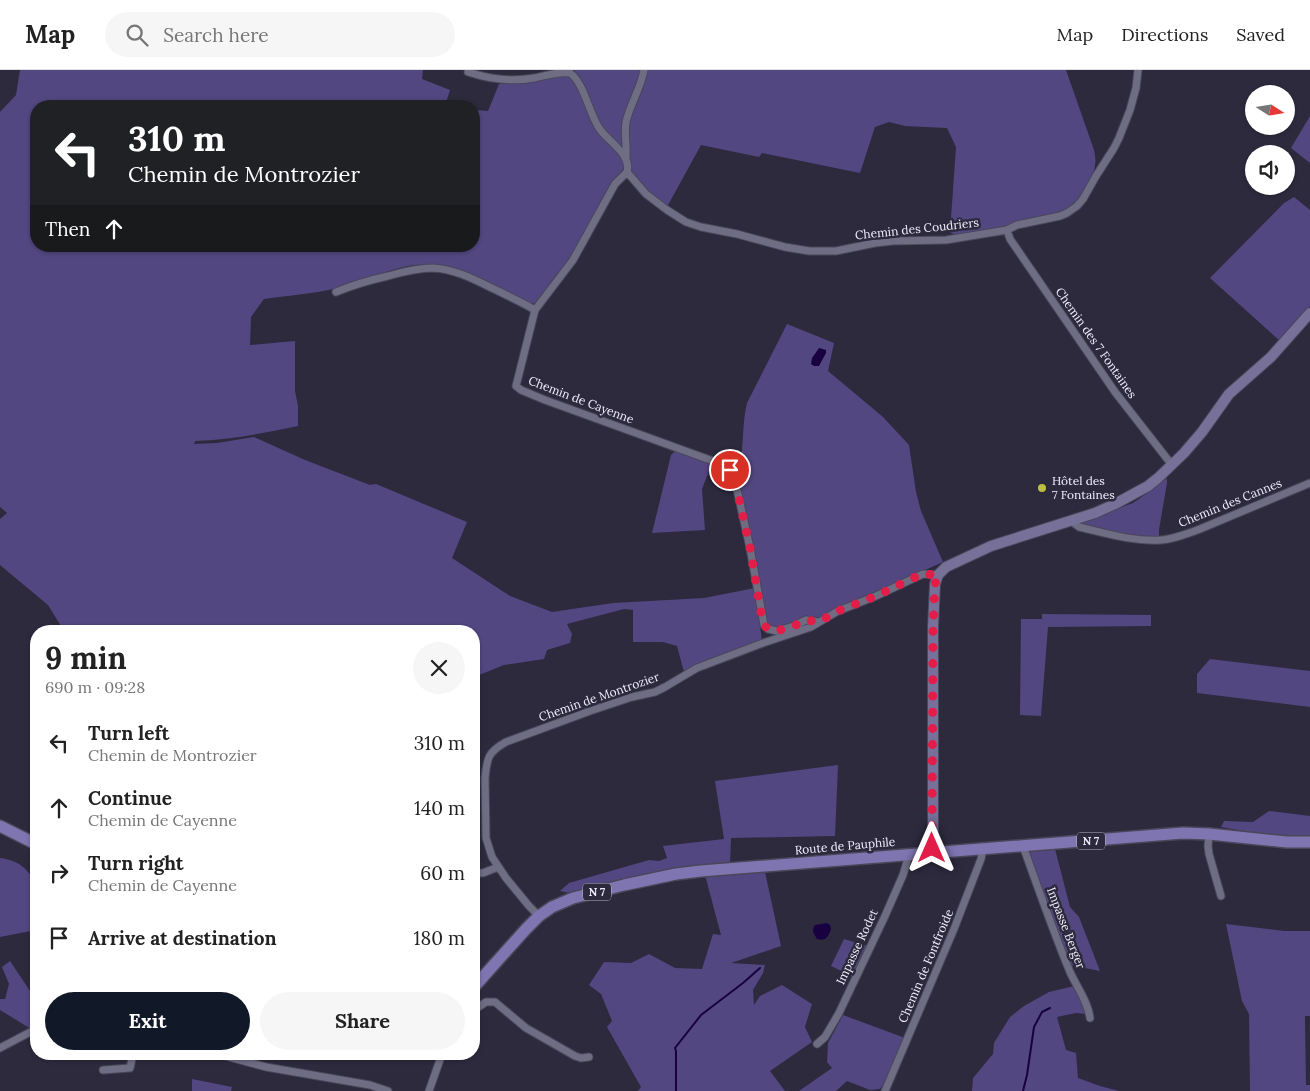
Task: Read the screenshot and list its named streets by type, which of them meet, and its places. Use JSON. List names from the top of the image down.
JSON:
{
  "streets": {
    "main road": ["N 7", "Route de Pauphile"],
    "street": [
      "Chemin des Coudriers",
      "Chemin des 7 Fontaines",
      "Chemin de Cayenne",
      "Chemin des Cannes",
      "Chemin de Montrozier",
      "Impasse Berger",
      "Impasse Rodet",
      "Chemin de Fontfroide"
    ]
  },
  "crossings": [
    ["Chemin des Coudriers", "Chemin des 7 Fontaines"],
    ["Chemin des Coudriers", "Chemin de Cayenne"],
    ["Chemin de Cayenne", "Chemin de Montrozier"],
    ["Chemin de Montrozier", "N 7"],
    ["Chemin de Montrozier", "Route de Pauphile"],
    ["N 7", "Route de Pauphile"],
    ["Route de Pauphile", "Impasse Berger"],
    ["Route de Pauphile", "Impasse Rodet"],
    ["Route de Pauphile", "Chemin de Fontfroide"]
  ],
  "places": ["Hôtel des 7 Fontaines"],
  "north": "right",
  "page": {
    "header": "Map",
    "search": "Search here",
    "nav": ["Map", "Directions", "Saved"],
    "turn": ["310 m", "Chemin de Montrozier"],
    "then": "Then",
    "heading": ["9 min", "690 m · 09:28"],
    "list": [
      {
        "name": "Turn left",
        "note": "Chemin de Montrozier",
        "value": "310 m"
      },
      {
        "name": "Continue",
        "note": "Chemin de Cayenne",
        "value": "140 m"
      },
      {
        "name": "Turn right",
        "note": "Chemin de Cayenne",
        "value": "60 m"
      },
      {
        "name": "Arrive at destination",
        "value": "180 m"
      }
    ],
    "buttons": ["Exit", "Share"]
  }
}
